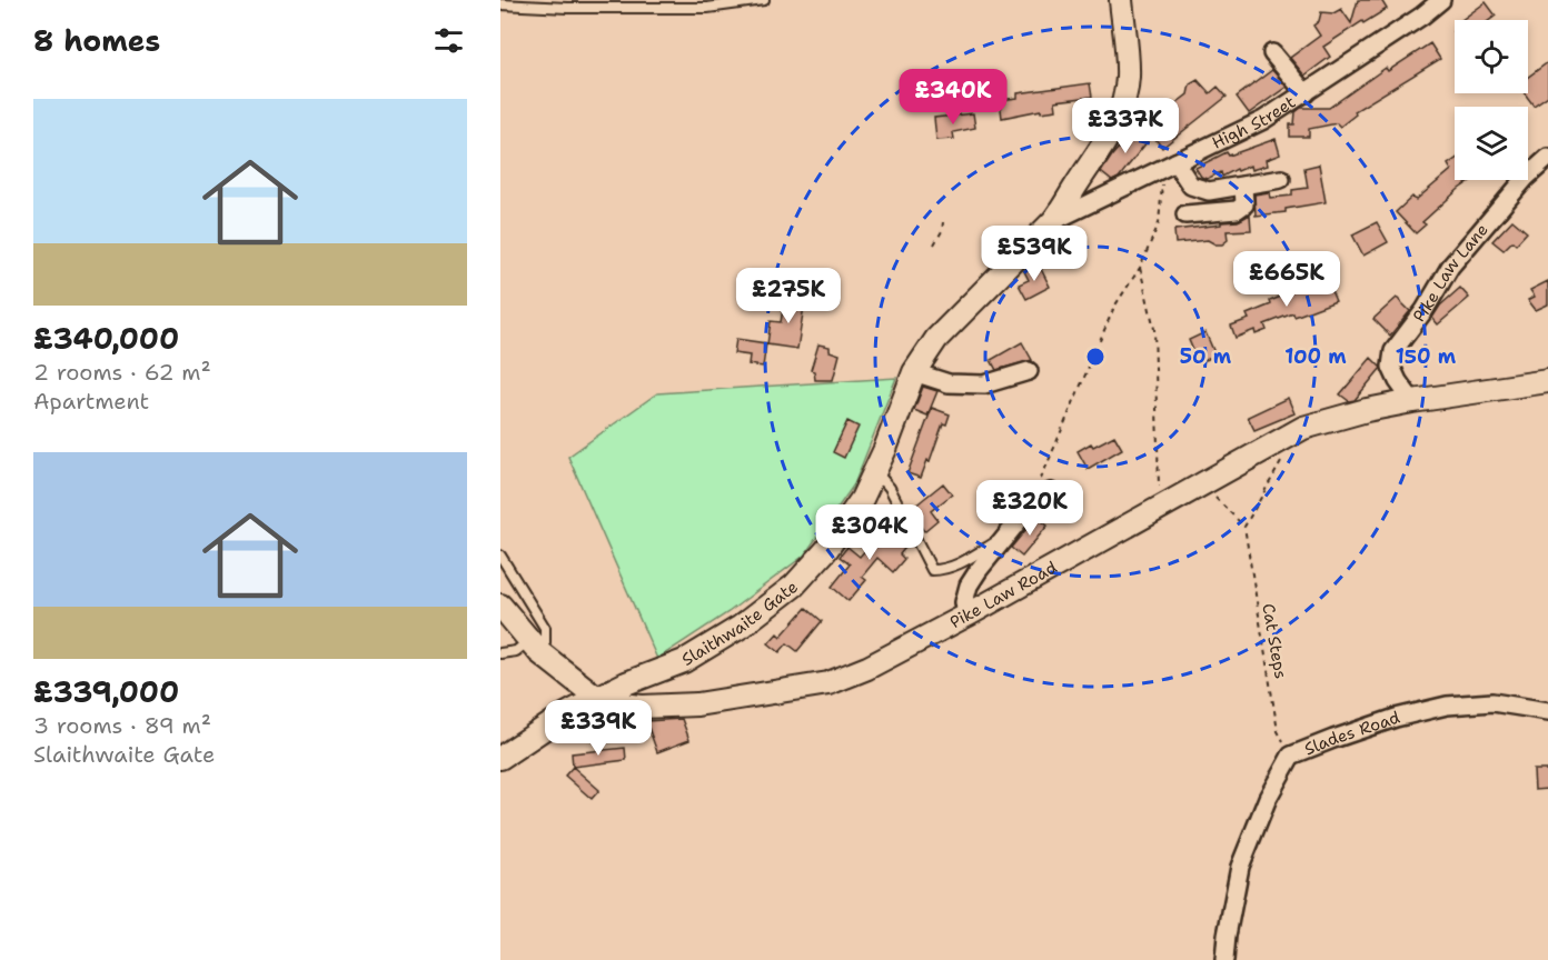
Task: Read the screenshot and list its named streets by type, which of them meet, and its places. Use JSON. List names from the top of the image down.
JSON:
{
  "streets": {
    "street": [
      "High Street",
      "Pike Law Lane",
      "Pike Law Road",
      "Slaithwaite Gate",
      "Slades Road"
    ],
    "path": ["Cat Steps"]
  },
  "crossings": [
    ["High Street", "Slaithwaite Gate"],
    ["Pike Law Lane", "Pike Law Road"],
    ["Pike Law Road", "Slaithwaite Gate"],
    ["Cat Steps", "Slades Road"]
  ],
  "page": {
    "heading": "8 homes",
    "price": [
      "£340K",
      "£337K",
      "£539K",
      "£665K",
      "£275K",
      "£320K",
      "£304K",
      "£339K"
    ],
    "list": [
      {
        "name": "£340,000",
        "note": "2 rooms · 62 m² · Apartment"
      },
      {
        "name": "£339,000",
        "note": "3 rooms · 89 m² · Slaithwaite Gate"
      }
    ]
  },
  "rings": ["50 m", "100 m", "150 m"]
}
